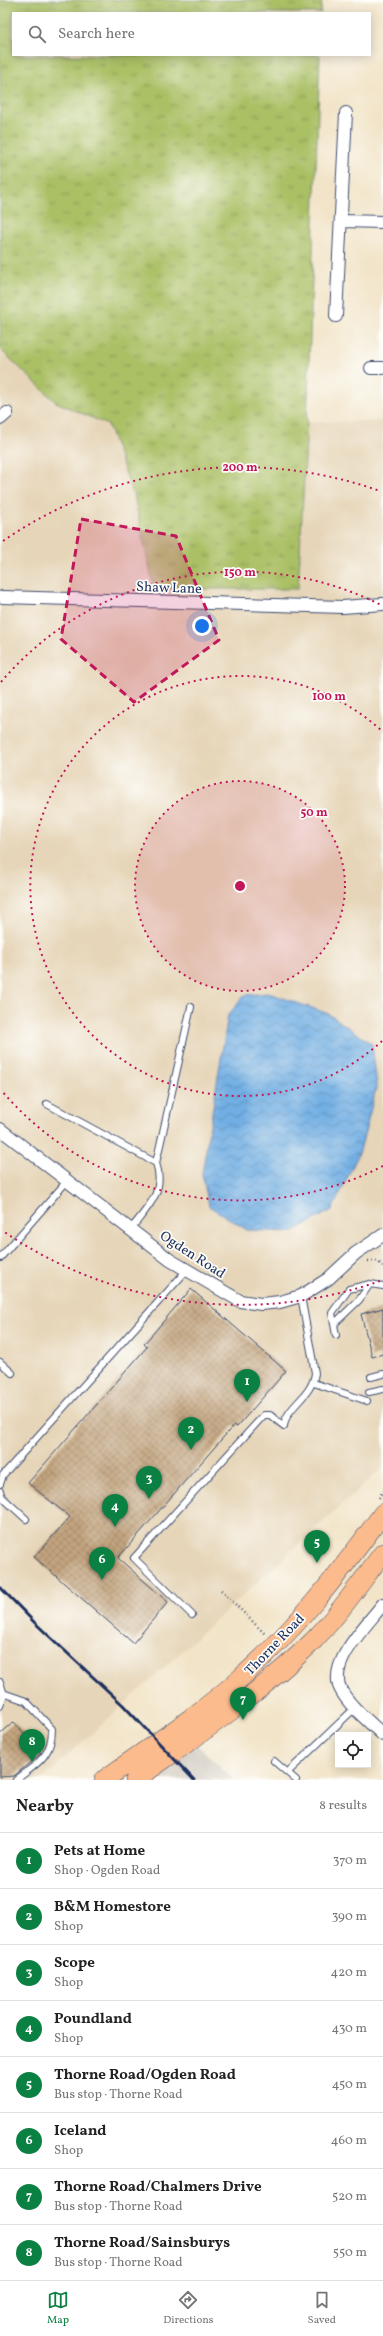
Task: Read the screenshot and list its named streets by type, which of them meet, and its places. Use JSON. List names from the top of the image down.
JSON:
{
  "streets": {
    "highway": ["Thorne Road"],
    "street": ["Shaw Lane", "Ogden Road"]
  },
  "page": {
    "search": "Search here",
    "pins": [
      "1",
      "2",
      "3",
      "4",
      "5",
      "6",
      "7",
      "8"
    ],
    "heading": ["Nearby", "8 results"],
    "list": [
      {
        "mark": "1",
        "name": "Pets at Home",
        "note": "Shop · Ogden Road",
        "value": "370 m"
      },
      {
        "mark": "2",
        "name": "B&M Homestore",
        "note": "Shop",
        "value": "390 m"
      },
      {
        "mark": "3",
        "name": "Scope",
        "note": "Shop",
        "value": "420 m"
      },
      {
        "mark": "4",
        "name": "Poundland",
        "note": "Shop",
        "value": "430 m"
      },
      {
        "mark": "5",
        "name": "Thorne Road/Ogden Road",
        "note": "Bus stop · Thorne Road",
        "value": "450 m"
      },
      {
        "mark": "6",
        "name": "Iceland",
        "note": "Shop",
        "value": "460 m"
      },
      {
        "mark": "7",
        "name": "Thorne Road/Chalmers Drive",
        "note": "Bus stop · Thorne Road",
        "value": "520 m"
      },
      {
        "mark": "8",
        "name": "Thorne Road/Sainsburys",
        "note": "Bus stop · Thorne Road",
        "value": "550 m"
      }
    ],
    "nav": ["Map", "Directions", "Saved"]
  },
  "rings": [
    "200 m",
    "150 m",
    "100 m",
    "50 m"
  ]
}
